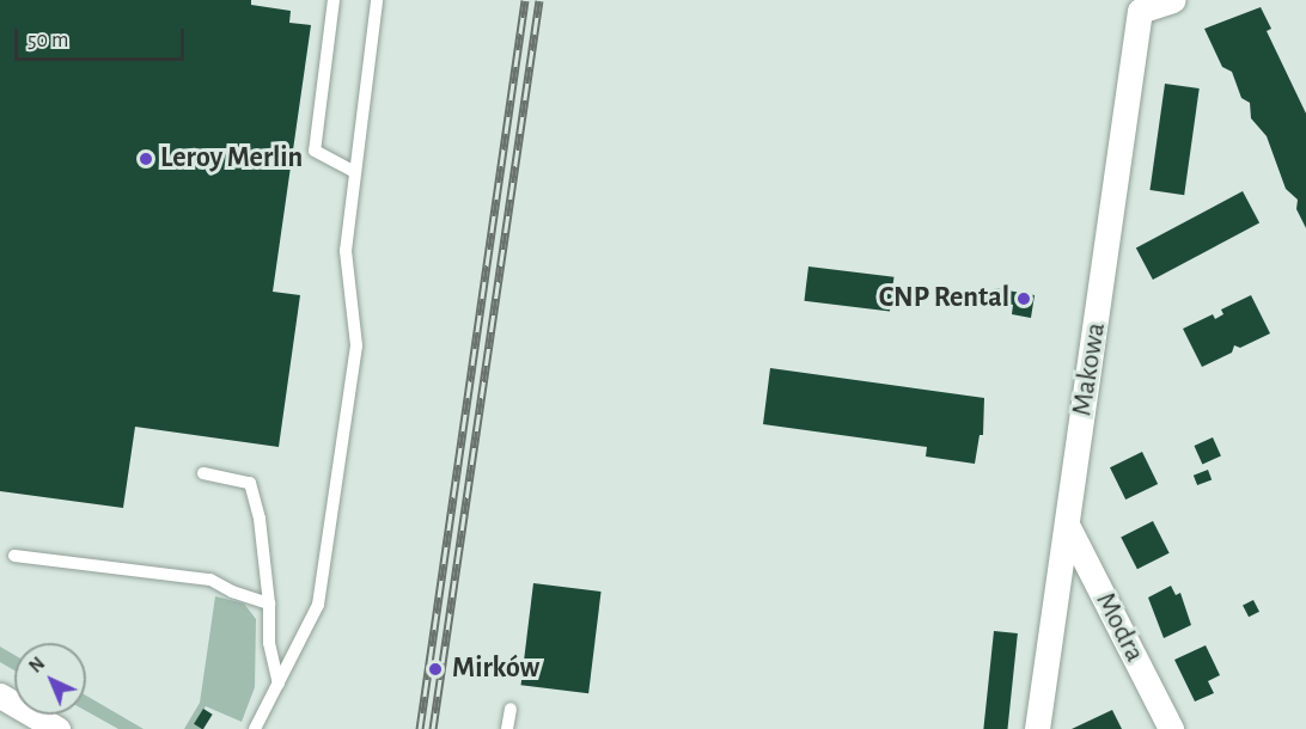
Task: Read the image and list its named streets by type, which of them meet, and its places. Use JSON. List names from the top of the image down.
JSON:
{
  "streets": {
    "street": ["Makowa", "Modra"]
  },
  "crossings": [
    ["Makowa", "Modra"]
  ],
  "places": ["Leroy Merlin", "CNP Rental", "Mirków"],
  "scale_bar": "50 m",
  "north": "top left"
}
